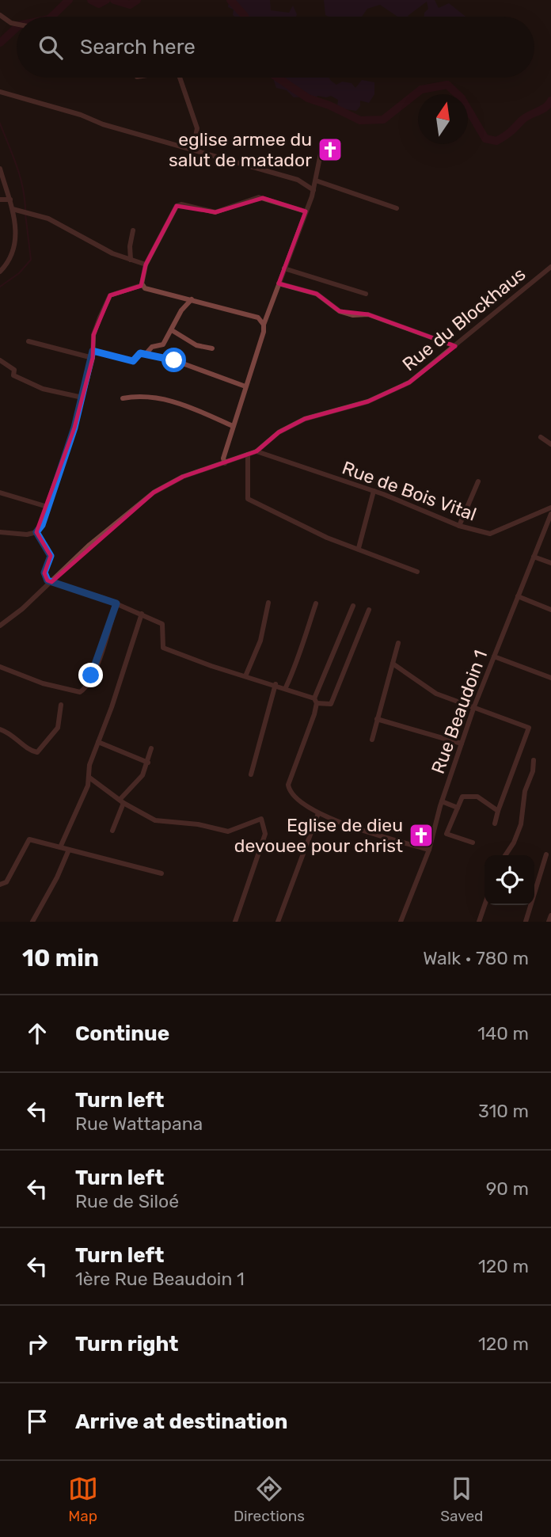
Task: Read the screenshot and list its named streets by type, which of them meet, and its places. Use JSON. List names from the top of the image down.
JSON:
{
  "streets": {
    "street": ["Rue du Blockhaus", "Rue de Bois Vital", "Rue Beaudoin 1"]
  },
  "crossings": [
    ["Rue du Blockhaus", "Rue de Bois Vital"]
  ],
  "places": {
    "church": ["eglise armee du salut de matador", "Eglise de dieu devouee pour christ"]
  },
  "north": "top",
  "page": {
    "search": "Search here",
    "heading": ["10 min", "Walk · 780 m"],
    "list": [
      ["Continue", "140 m"],
      ["Turn left", "Rue Wattapana", "310 m"],
      ["Turn left", "Rue de Siloé", "90 m"],
      ["Turn left", "1ère Rue Beaudoin 1", "120 m"],
      ["Turn right", "120 m"],
      "Arrive at destination"
    ],
    "nav": ["Map", "Directions", "Saved"]
  }
}
